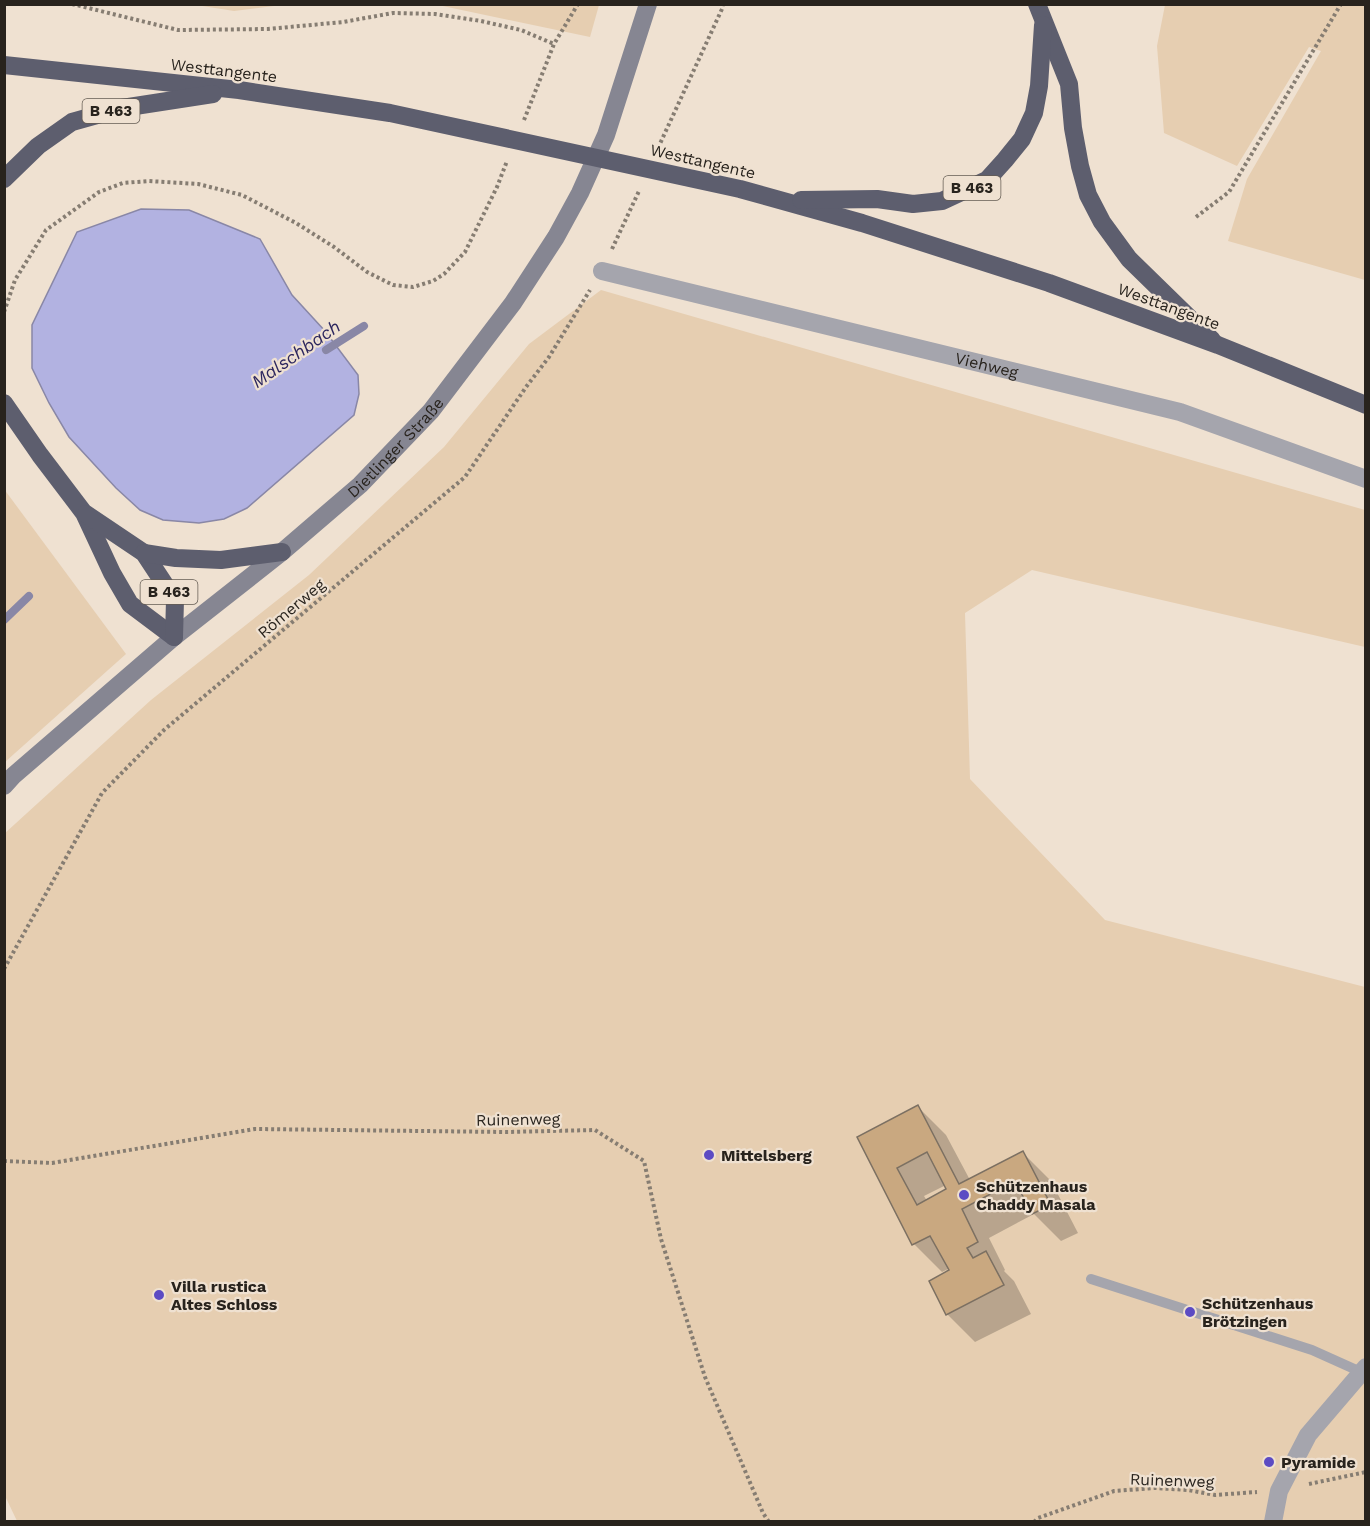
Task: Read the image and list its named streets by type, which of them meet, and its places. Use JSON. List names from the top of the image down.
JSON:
{
  "streets": {
    "highway": ["Westtangente", "B 463"],
    "main road": ["Dietlinger Straße"],
    "street": ["Viehweg"],
    "path": ["Römerweg", "Ruinenweg"]
  },
  "crossings": [
    ["Westtangente", "B 463"],
    ["B 463", "Dietlinger Straße"],
    ["Viehweg", "Römerweg"]
  ],
  "water": ["Malschbach"],
  "places": [
    "Mittelsberg",
    "Schützenhaus Chaddy Masala",
    "Villa rustica Altes Schloss",
    "Schützenhaus Brötzingen",
    "Pyramide"
  ]
}
